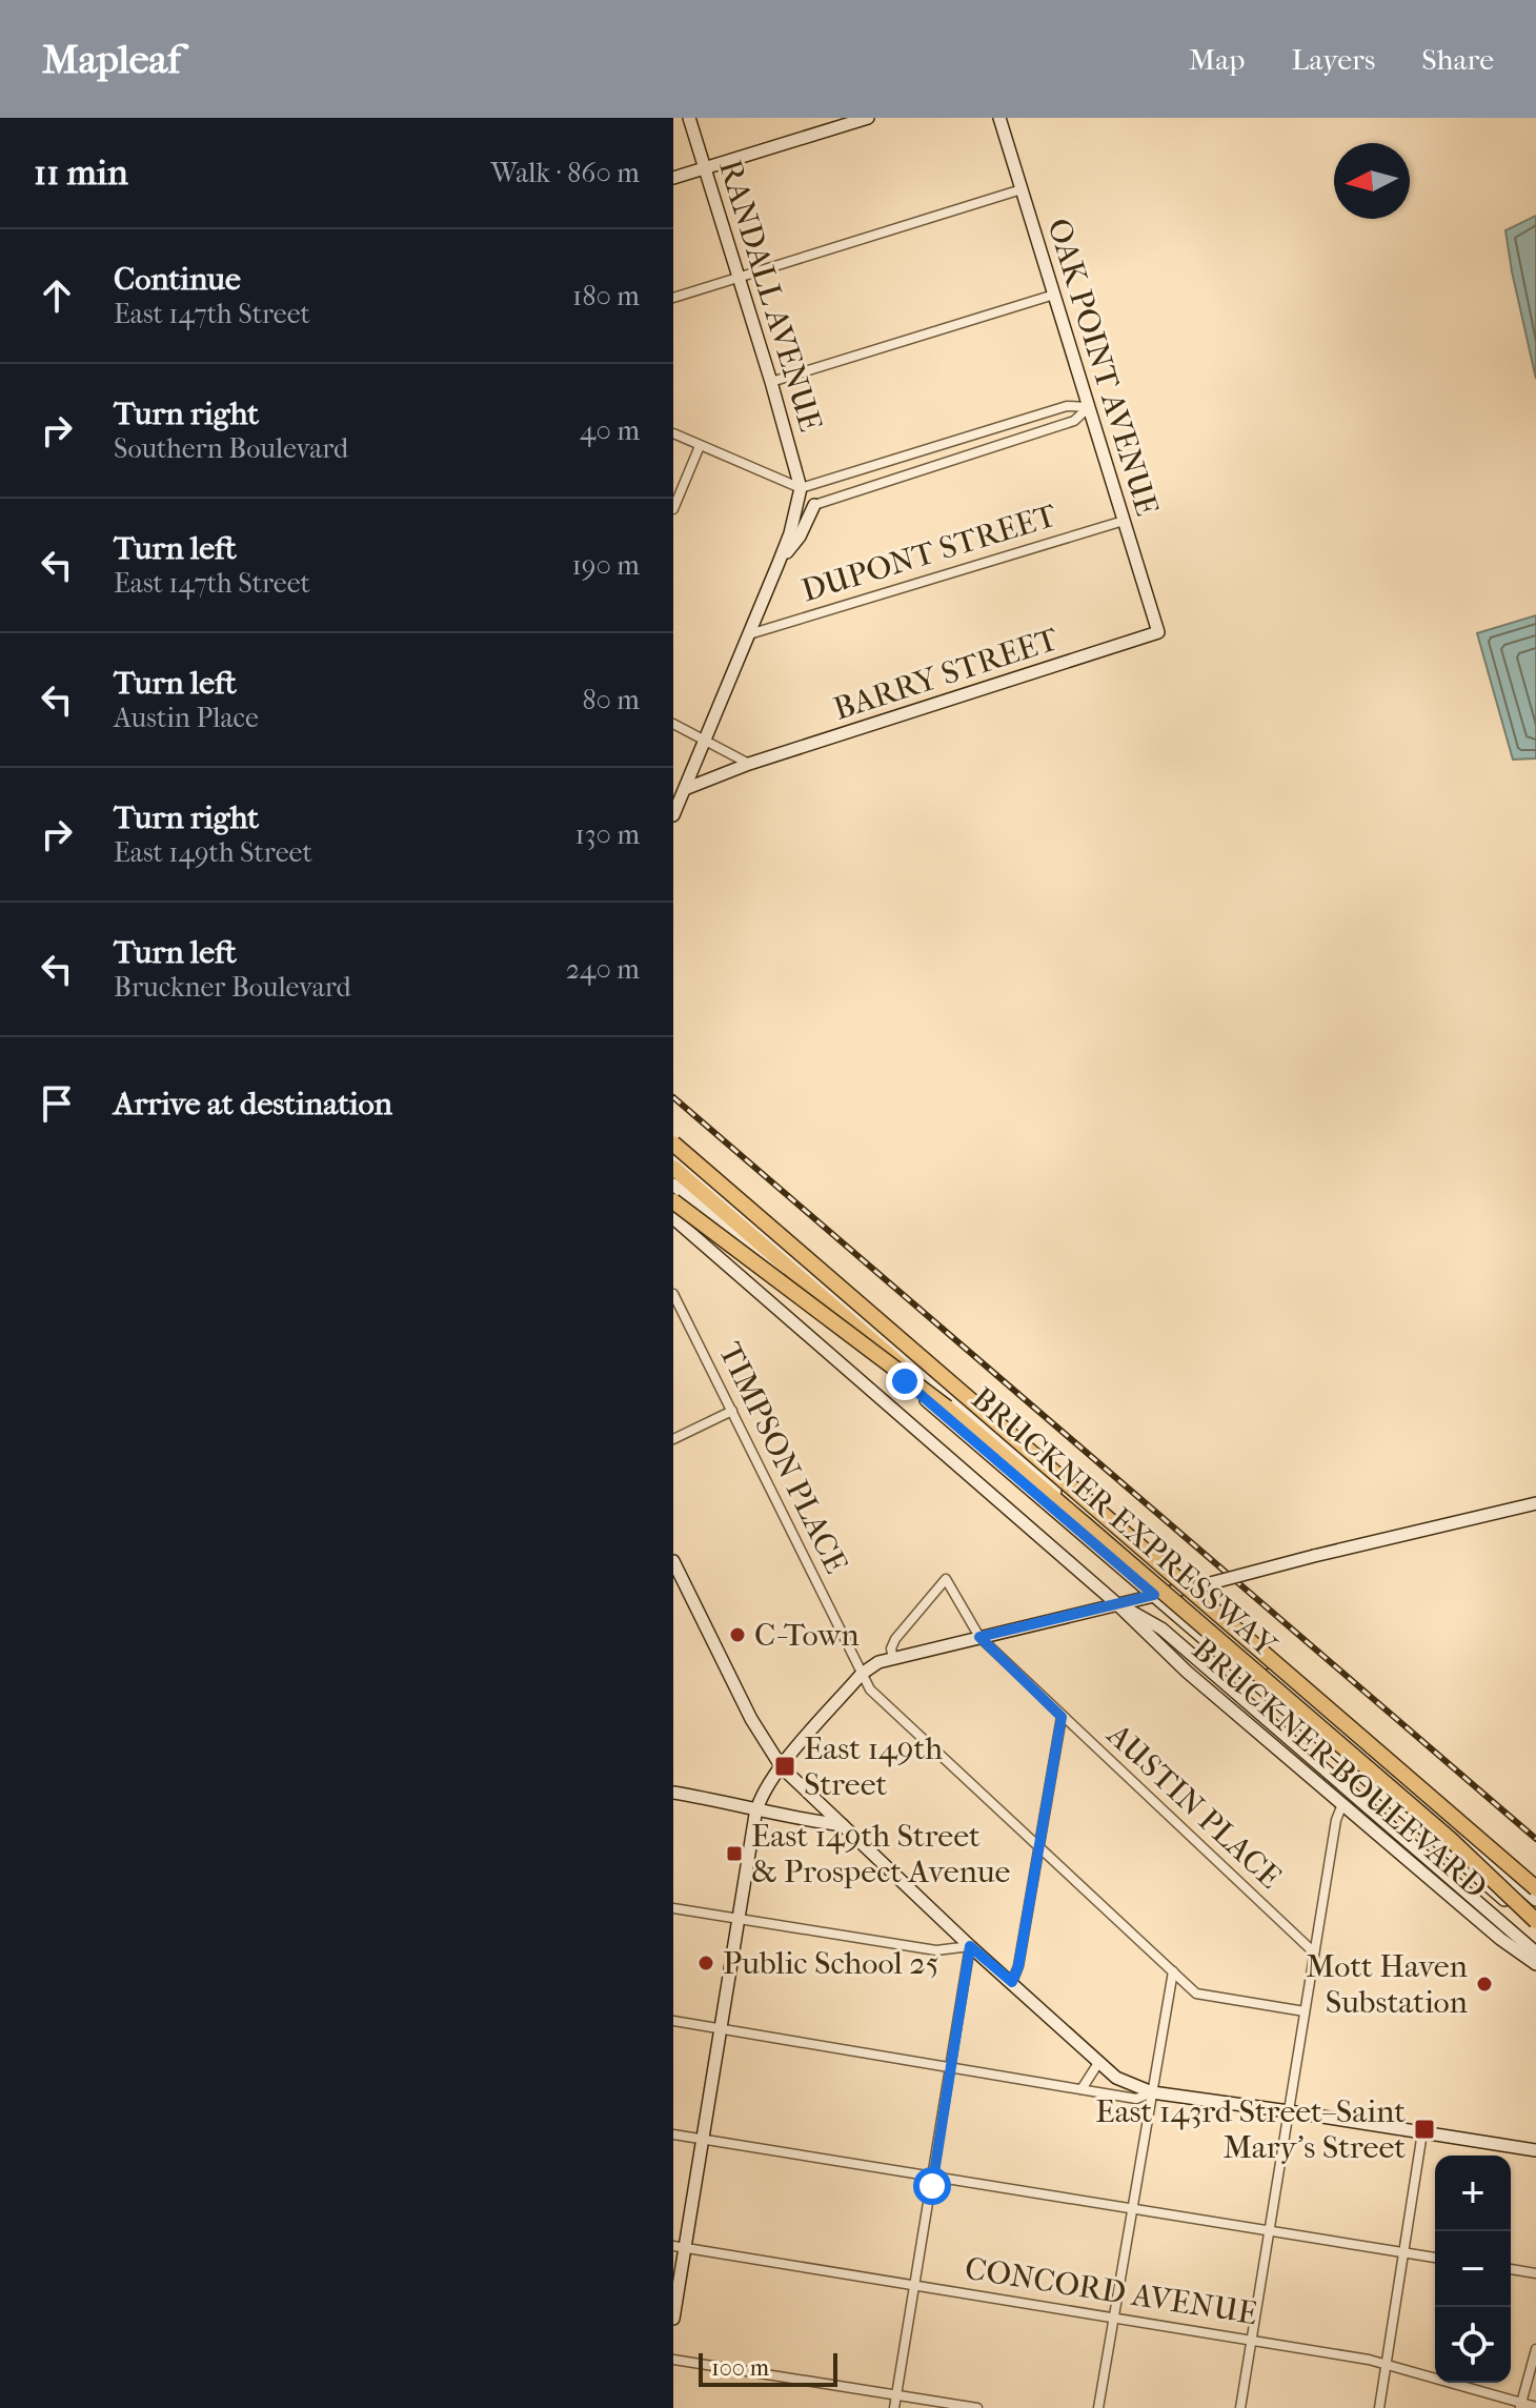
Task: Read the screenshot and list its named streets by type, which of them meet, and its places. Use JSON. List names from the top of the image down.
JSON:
{
  "streets": {
    "highway": ["BRUCKNER EXPRESSWAY"],
    "main road": [
      "RANDALL AVENUE",
      "OAK POINT AVENUE",
      "BARRY STREET",
      "BRUCKNER BOULEVARD"
    ],
    "street": [
      "DUPONT STREET",
      "TIMPSON PLACE",
      "AUSTIN PLACE",
      "CONCORD AVENUE"
    ]
  },
  "crossings": [
    ["OAK POINT AVENUE", "DUPONT STREET"],
    ["OAK POINT AVENUE", "BARRY STREET"]
  ],
  "places": {
    "other": ["C-Town", "Public School 25", "Mott Haven Substation"],
    "transit": ["East 149th Street", "East 149th Street & Prospect Avenue", "East 143rd Street–Saint Mary’s Street"]
  },
  "scale_bar": "100 m",
  "north": "left",
  "page": {
    "header": "Mapleaf",
    "nav": ["Map", "Layers", "Share"],
    "heading": ["11 min", "Walk · 860 m"],
    "list": [
      ["Continue", "East 147th Street", "180 m"],
      ["Turn right", "Southern Boulevard", "40 m"],
      ["Turn left", "East 147th Street", "190 m"],
      ["Turn left", "Austin Place", "80 m"],
      ["Turn right", "East 149th Street", "130 m"],
      ["Turn left", "Bruckner Boulevard", "240 m"],
      "Arrive at destination"
    ],
    "map_buttons": ["+", "−"],
    "scale": "100 m"
  }
}
